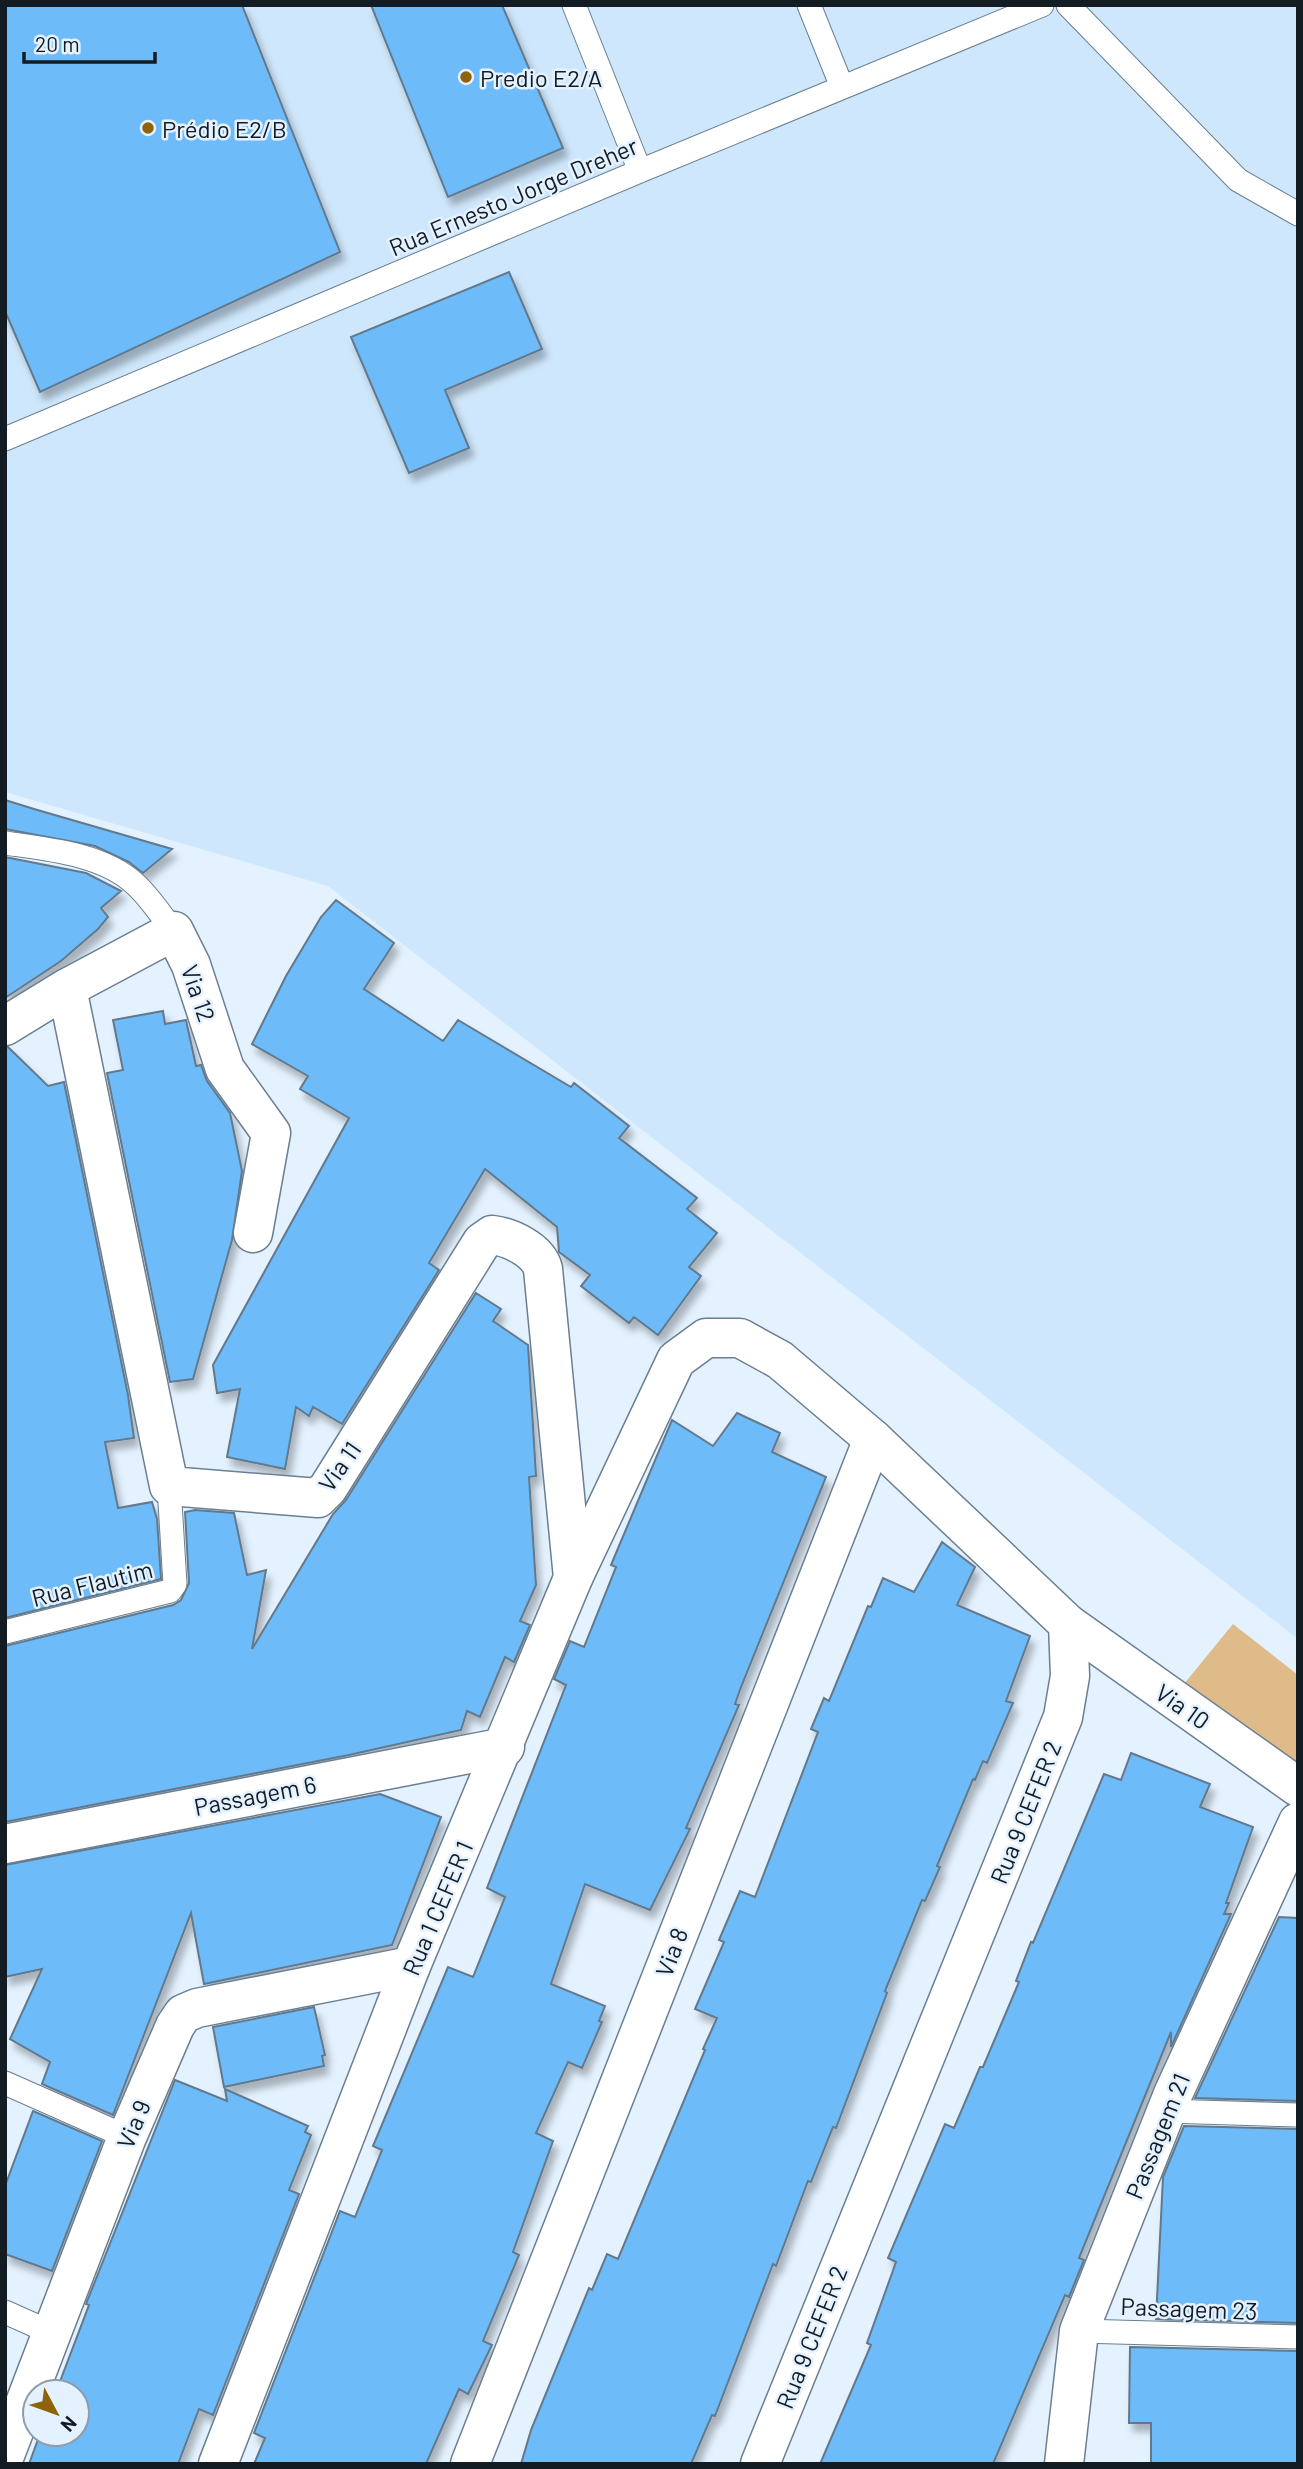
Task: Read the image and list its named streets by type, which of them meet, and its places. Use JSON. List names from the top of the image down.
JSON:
{
  "streets": {
    "street": [
      "Via 12",
      "Via 11",
      "Via 10",
      "Passagem 6",
      "Rua 9 CEFER 2",
      "Rua 1 CEFER 1",
      "Via 8",
      "Via 9",
      "Passagem 21"
    ],
    "lane": ["Rua Ernesto Jorge Dreher", "Rua Flautim", "Passagem 23"]
  },
  "crossings": [
    ["Via 11", "Rua Flautim"],
    ["Via 11", "Rua 1 CEFER 1"],
    ["Via 10", "Rua 9 CEFER 2"],
    ["Passagem 6", "Rua 1 CEFER 1"],
    ["Rua 1 CEFER 1", "Via 8"],
    ["Rua 1 CEFER 1", "Via 9"],
    ["Passagem 21", "Passagem 23"]
  ],
  "places": ["Predio E2/A", "Prédio E2/B"],
  "scale_bar": "20 m",
  "north": "bottom right"
}
